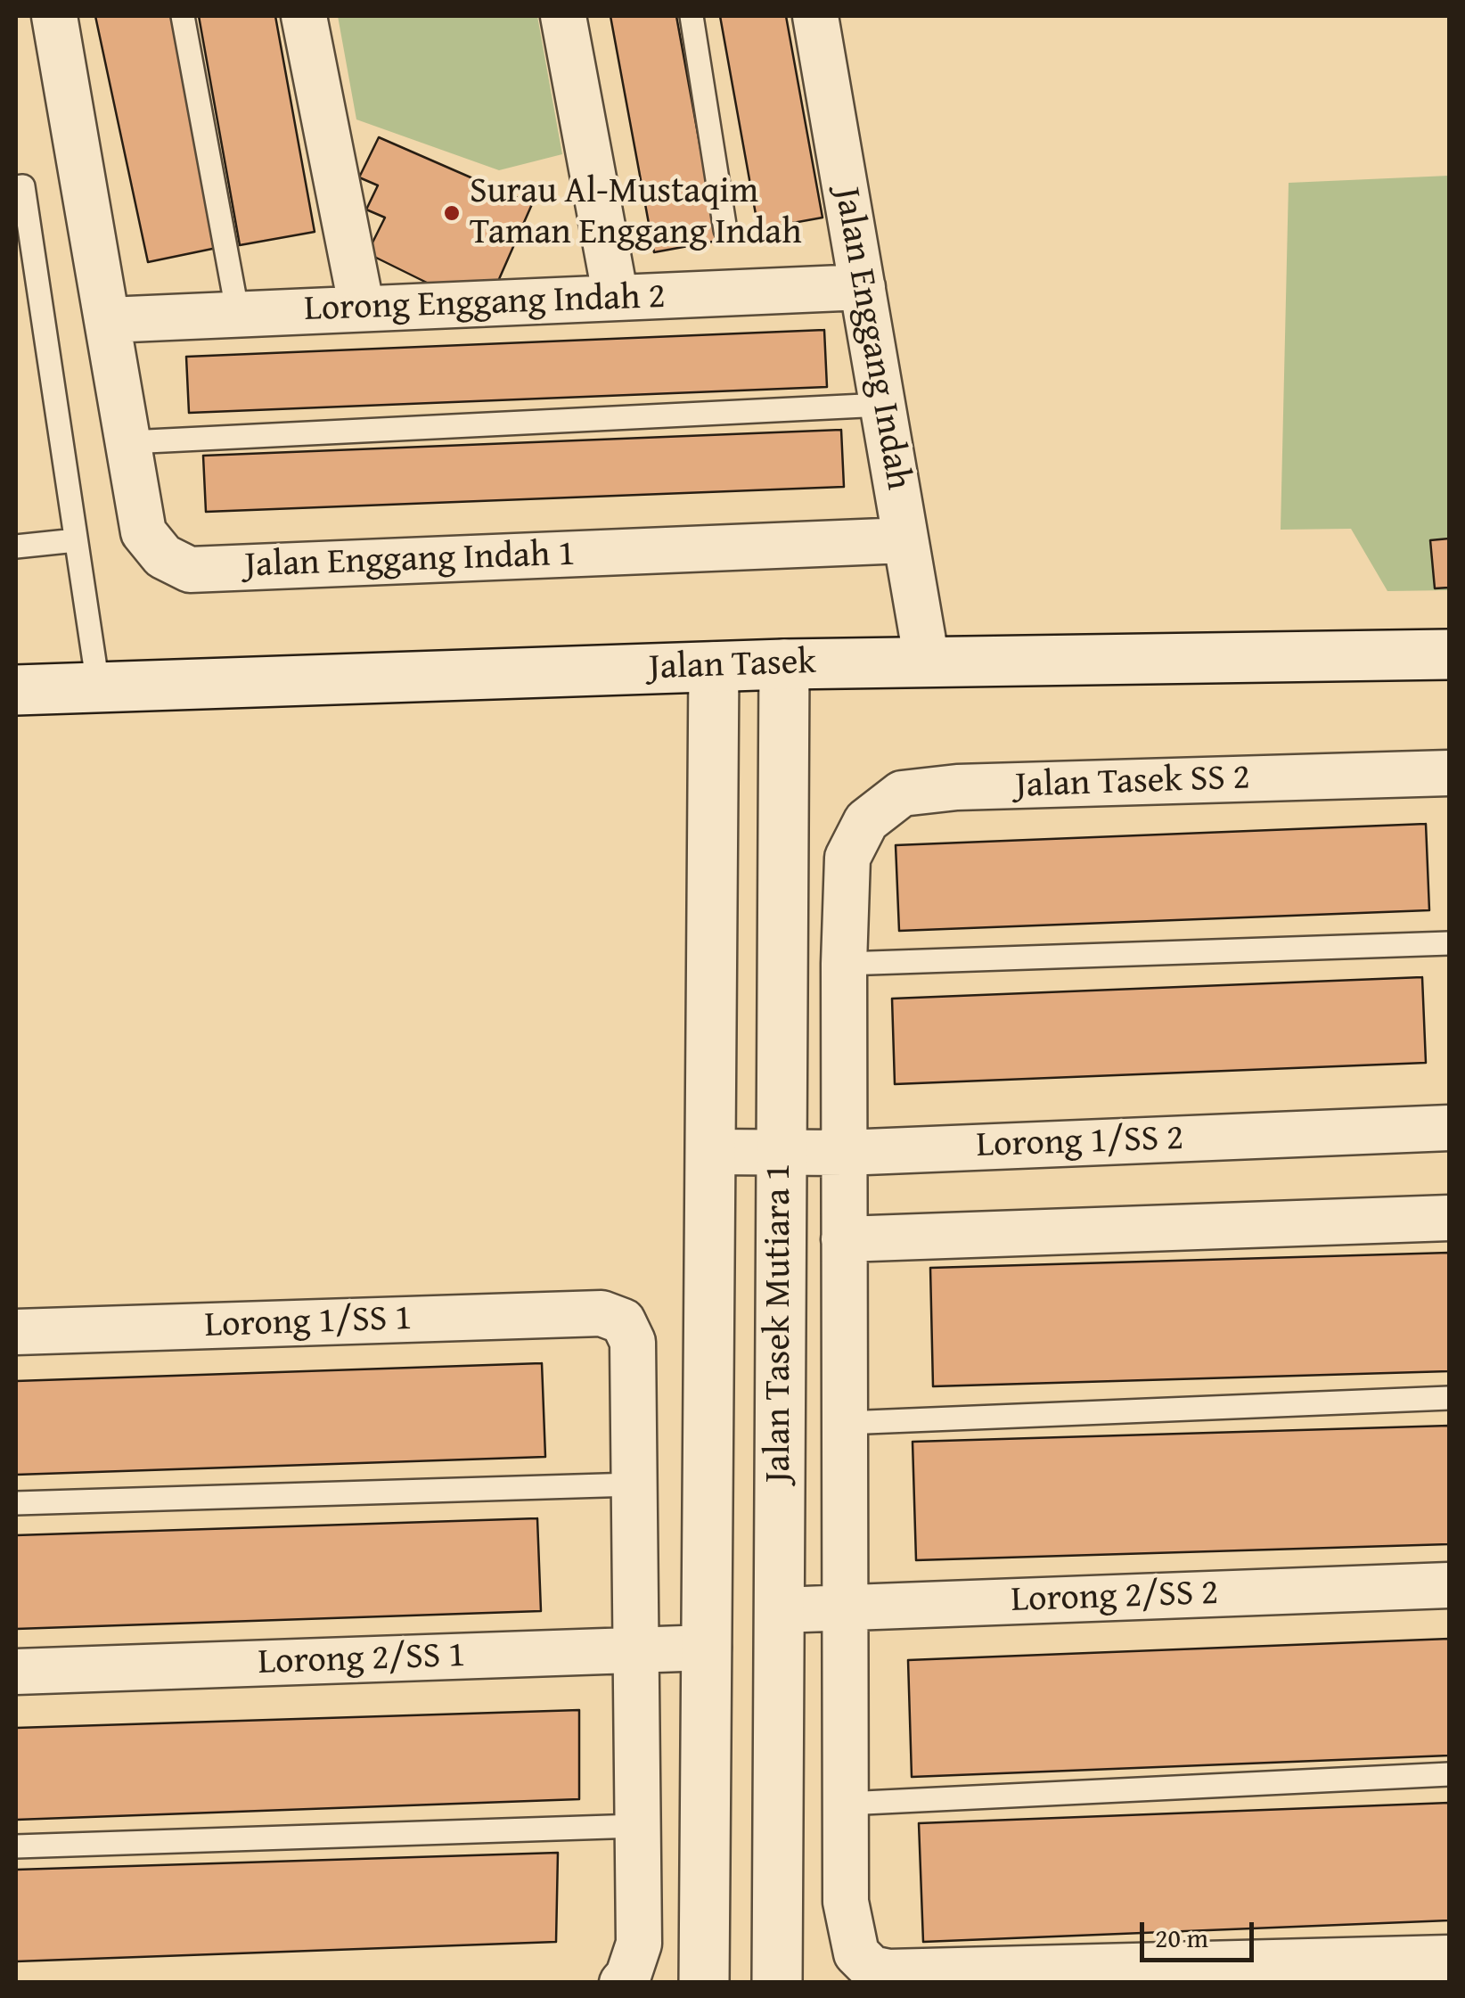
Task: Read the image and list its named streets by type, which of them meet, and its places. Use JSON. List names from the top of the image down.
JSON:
{
  "streets": {
    "street": [
      "Lorong Enggang Indah 2",
      "Jalan Enggang Indah",
      "Jalan Enggang Indah 1",
      "Jalan Tasek",
      "Jalan Tasek SS 2",
      "Lorong 1/SS 2",
      "Lorong 1/SS 1",
      "Jalan Tasek Mutiara 1",
      "Lorong 2/SS 2",
      "Lorong 2/SS 1"
    ]
  },
  "crossings": [
    ["Lorong Enggang Indah 2", "Jalan Enggang Indah"],
    ["Lorong Enggang Indah 2", "Jalan Enggang Indah 1"],
    ["Jalan Enggang Indah", "Jalan Enggang Indah 1"],
    ["Jalan Enggang Indah", "Jalan Tasek"],
    ["Jalan Tasek", "Jalan Tasek Mutiara 1"],
    ["Lorong 1/SS 2", "Jalan Tasek Mutiara 1"],
    ["Jalan Tasek Mutiara 1", "Lorong 2/SS 2"],
    ["Jalan Tasek Mutiara 1", "Lorong 2/SS 1"]
  ],
  "places": ["Surau Al-Mustaqim Taman Enggang Indah"],
  "scale_bar": "20 m"
}
